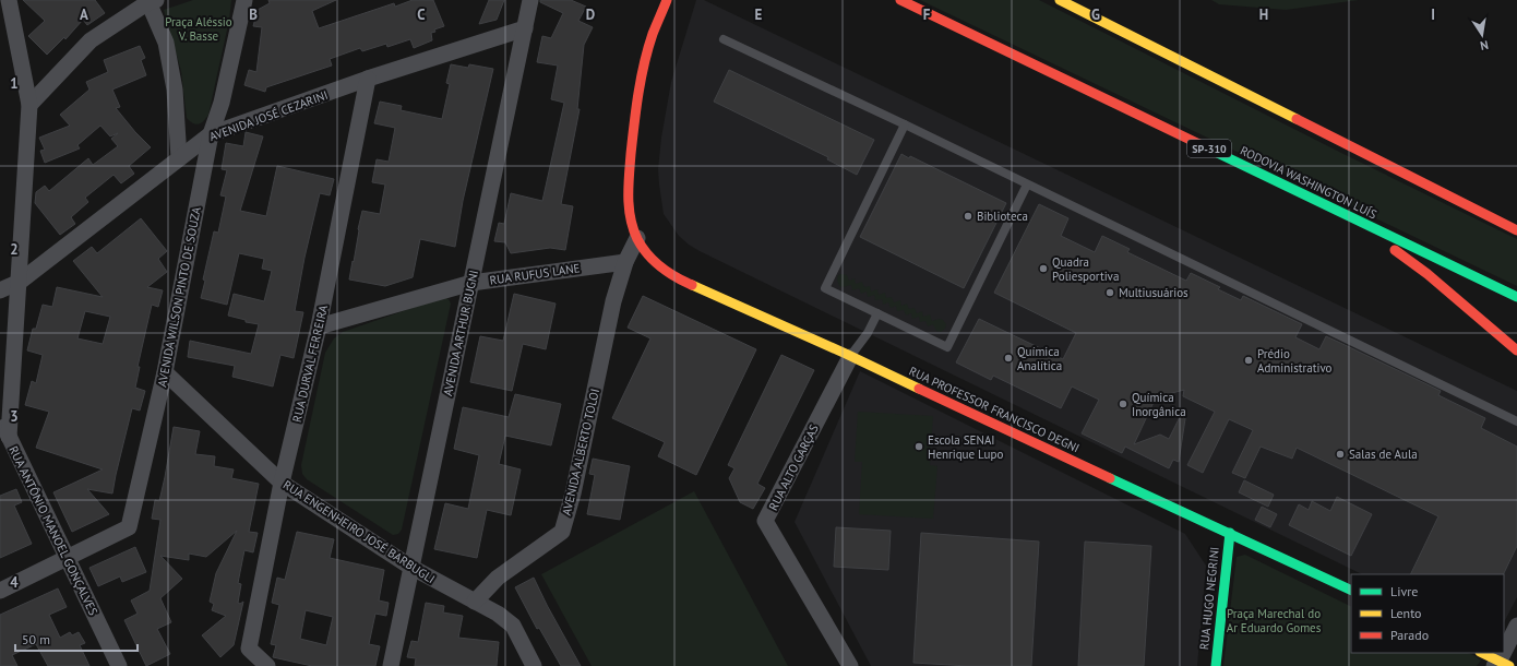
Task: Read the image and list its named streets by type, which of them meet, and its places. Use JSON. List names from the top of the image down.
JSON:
{
  "streets": {
    "main road": [
      "SP-310",
      "RODOVIA WASHINGTON LUÍS",
      "RUA PROFESSOR FRANCISCO DEGNI",
      "RUA HUGO NEGRINI"
    ],
    "street": [
      "AVENIDA JOSÉ CEZARINI",
      "RUA RUFUS LANE",
      "AVENIDA WILSON PINTO DE SOUZA",
      "AVENIDA ARTHUR BUGNI",
      "RUA DURVAL FERREIRA",
      "AVENIDA ALBERTO TOLOI",
      "RUA ALTO GARÇAS",
      "RUA ANTÔNIO MANOEL GONÇALVES",
      "RUA ENGENHEIRO JOSÉ BARBUGLI"
    ]
  },
  "crossings": [
    ["AVENIDA JOSÉ CEZARINI", "AVENIDA WILSON PINTO DE SOUZA"],
    ["AVENIDA JOSÉ CEZARINI", "AVENIDA ARTHUR BUGNI"],
    ["AVENIDA JOSÉ CEZARINI", "RUA DURVAL FERREIRA"],
    ["RUA RUFUS LANE", "AVENIDA ARTHUR BUGNI"],
    ["RUA RUFUS LANE", "RUA DURVAL FERREIRA"],
    ["RUA RUFUS LANE", "AVENIDA ALBERTO TOLOI"],
    ["AVENIDA WILSON PINTO DE SOUZA", "RUA ANTÔNIO MANOEL GONÇALVES"],
    ["AVENIDA WILSON PINTO DE SOUZA", "RUA ENGENHEIRO JOSÉ BARBUGLI"],
    ["AVENIDA ARTHUR BUGNI", "RUA ENGENHEIRO JOSÉ BARBUGLI"],
    ["RUA DURVAL FERREIRA", "RUA ENGENHEIRO JOSÉ BARBUGLI"],
    ["RUA PROFESSOR FRANCISCO DEGNI", "AVENIDA ALBERTO TOLOI"],
    ["RUA PROFESSOR FRANCISCO DEGNI", "RUA ALTO GARÇAS"],
    ["RUA PROFESSOR FRANCISCO DEGNI", "RUA HUGO NEGRINI"],
    ["AVENIDA ALBERTO TOLOI", "RUA ENGENHEIRO JOSÉ BARBUGLI"]
  ],
  "parks": ["Praça Aléssio V. Basse", "Praça Marechal do Ar Eduardo Gomes"],
  "places": [
    "Biblioteca",
    "Quadra Poliesportiva",
    "Multiusuários",
    "Química Analítica",
    "Prédio Administrativo",
    "Química Inorgânica",
    "Escola SENAI Henrique Lupo",
    "Salas de Aula"
  ],
  "legend": ["Livre", "Lento", "Parado"],
  "scale_bar": "50 m",
  "north": "bottom",
  "grid": {
    "columns": [
      "A",
      "B",
      "C",
      "D",
      "E",
      "F",
      "G",
      "H",
      "I"
    ],
    "rows": [
      "1",
      "2",
      "3",
      "4"
    ]
  }
}
